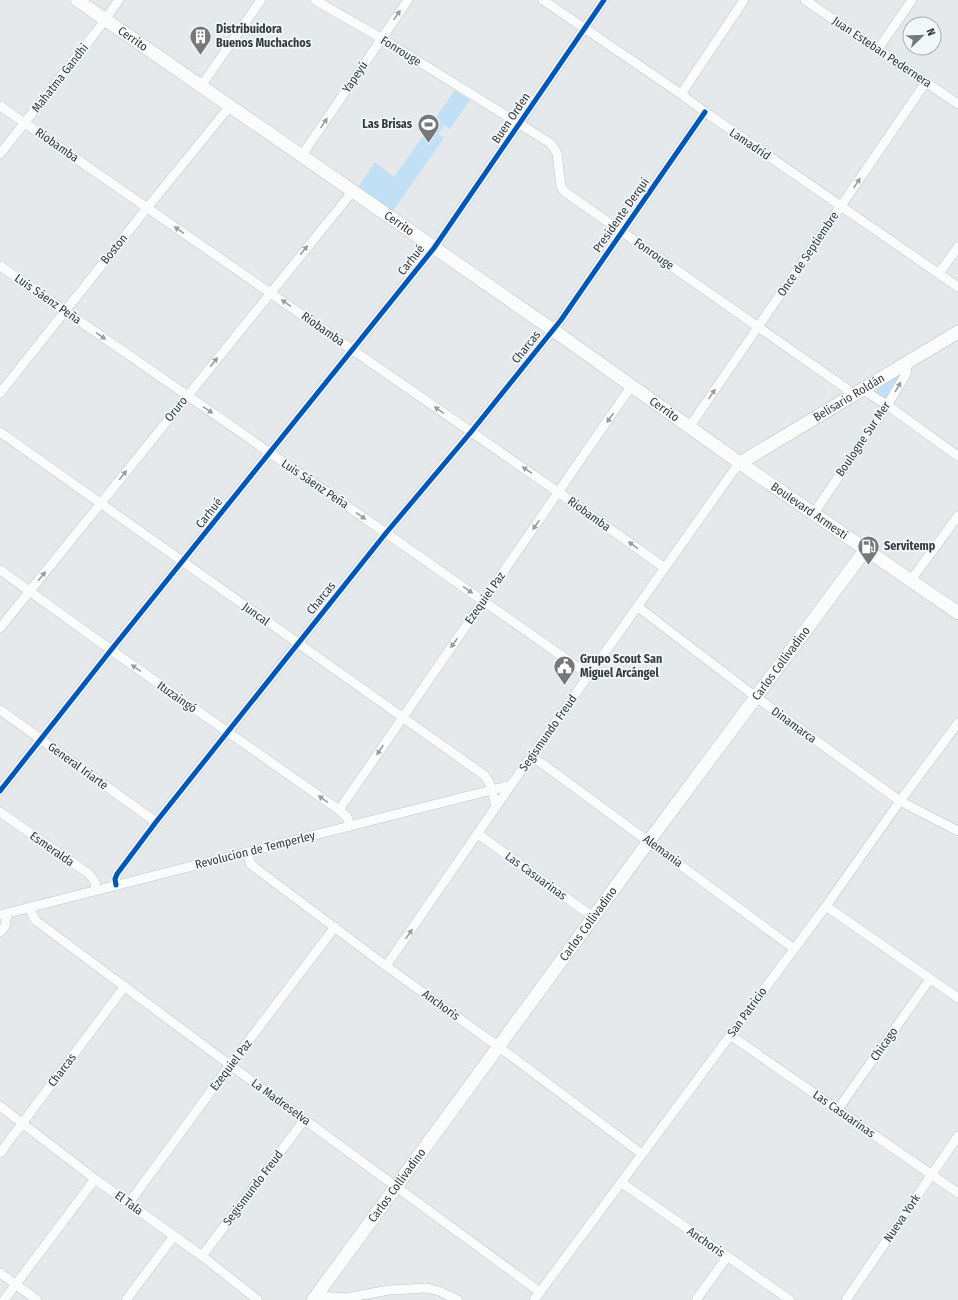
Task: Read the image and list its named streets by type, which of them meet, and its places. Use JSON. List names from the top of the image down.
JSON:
{
  "streets": {
    "street": [
      "Cerrito",
      "Fonrouge",
      "Juan Esteban Pedernera",
      "Yapeyú",
      "Mahatma Gandhi",
      "Buen Orden",
      "Lamadrid",
      "Riobamba",
      "Presidente Derqui",
      "Boston",
      "Once de Septiembre",
      "Carhué",
      "Luis Sáenz Peña",
      "Charcas",
      "Belisario Roldán",
      "Oruro",
      "Boulogne Sur Mer",
      "Boulevard Armesti",
      "Ezequiel Paz",
      "Juncal",
      "Carlos Collivadino",
      "Ituzaingó",
      "Dinamarca",
      "Segismundo Freud",
      "General Iriarte",
      "Esmeralda",
      "Revolucion de Temperley",
      "Alemania",
      "Las Casuarinas",
      "Anchoris",
      "San Patricio",
      "Chicago",
      "La Madreselva",
      "El Tala",
      "Nueva York"
    ]
  },
  "crossings": [
    ["Cerrito", "Yapeyú"],
    ["Cerrito", "Mahatma Gandhi"],
    ["Cerrito", "Buen Orden"],
    ["Cerrito", "Presidente Derqui"],
    ["Cerrito", "Boston"],
    ["Cerrito", "Once de Septiembre"],
    ["Cerrito", "Carhué"],
    ["Cerrito", "Charcas"],
    ["Cerrito", "Belisario Roldán"],
    ["Cerrito", "Oruro"],
    ["Cerrito", "Boulevard Armesti"],
    ["Cerrito", "Ezequiel Paz"],
    ["Cerrito", "Segismundo Freud"],
    ["Fonrouge", "Yapeyú"],
    ["Fonrouge", "Buen Orden"],
    ["Fonrouge", "Presidente Derqui"],
    ["Fonrouge", "Once de Septiembre"],
    ["Fonrouge", "Belisario Roldán"],
    ["Juan Esteban Pedernera", "Once de Septiembre"],
    ["Mahatma Gandhi", "Riobamba"],
    ["Buen Orden", "Lamadrid"],
    ["Buen Orden", "Carhué"],
    ["Lamadrid", "Presidente Derqui"],
    ["Lamadrid", "Once de Septiembre"],
    ["Riobamba", "Boston"],
    ["Riobamba", "Carhué"],
    ["Riobamba", "Charcas"],
    ["Riobamba", "Oruro"],
    ["Riobamba", "Ezequiel Paz"],
    ["Riobamba", "Segismundo Freud"],
    ["Presidente Derqui", "Charcas"],
    ["Boston", "Luis Sáenz Peña"],
    ["Carhué", "Luis Sáenz Peña"],
    ["Carhué", "Juncal"],
    ["Carhué", "Ituzaingó"],
    ["Carhué", "General Iriarte"],
    ["Luis Sáenz Peña", "Charcas"],
    ["Luis Sáenz Peña", "Oruro"],
    ["Luis Sáenz Peña", "Ezequiel Paz"],
    ["Luis Sáenz Peña", "Segismundo Freud"],
    ["Charcas", "Juncal"],
    ["Charcas", "Ituzaingó"],
    ["Charcas", "General Iriarte"],
    ["Charcas", "Revolucion de Temperley"],
    ["Charcas", "La Madreselva"],
    ["Charcas", "El Tala"],
    ["Belisario Roldán", "Boulogne Sur Mer"],
    ["Belisario Roldán", "Boulevard Armesti"],
    ["Belisario Roldán", "Segismundo Freud"],
    ["Oruro", "Juncal"],
    ["Oruro", "Ituzaingó"],
    ["Boulogne Sur Mer", "Boulevard Armesti"],
    ["Boulevard Armesti", "Carlos Collivadino"],
    ["Boulevard Armesti", "Segismundo Freud"],
    ["Ezequiel Paz", "Juncal"],
    ["Ezequiel Paz", "Ituzaingó"],
    ["Ezequiel Paz", "Anchoris"],
    ["Ezequiel Paz", "La Madreselva"],
    ["Ezequiel Paz", "El Tala"],
    ["Juncal", "Segismundo Freud"],
    ["Juncal", "Revolucion de Temperley"],
    ["Carlos Collivadino", "Dinamarca"],
    ["Carlos Collivadino", "Alemania"],
    ["Carlos Collivadino", "Las Casuarinas"],
    ["Carlos Collivadino", "Anchoris"],
    ["Carlos Collivadino", "La Madreselva"],
    ["Ituzaingó", "Revolucion de Temperley"],
    ["Dinamarca", "Segismundo Freud"],
    ["Dinamarca", "San Patricio"],
    ["Segismundo Freud", "Revolucion de Temperley"],
    ["Segismundo Freud", "Alemania"],
    ["Segismundo Freud", "Las Casuarinas"],
    ["Segismundo Freud", "Anchoris"],
    ["Segismundo Freud", "La Madreselva"],
    ["Segismundo Freud", "El Tala"],
    ["Esmeralda", "Revolucion de Temperley"],
    ["Revolucion de Temperley", "Anchoris"],
    ["Revolucion de Temperley", "La Madreselva"],
    ["Alemania", "San Patricio"],
    ["Las Casuarinas", "San Patricio"],
    ["Las Casuarinas", "Chicago"],
    ["Las Casuarinas", "Nueva York"],
    ["Anchoris", "San Patricio"],
    ["San Patricio", "La Madreselva"]
  ],
  "one_way": [
    "Yapeyú",
    "Riobamba",
    "Once de Septiembre",
    "Luis Sáenz Peña",
    "Oruro",
    "Ezequiel Paz",
    "Ituzaingó"
  ],
  "places": {
    "building": ["Distribuidora Buenos Muchachos"],
    "sports": ["Las Brisas"],
    "fuel station": ["Servitemp"],
    "public building": ["Grupo Scout San Miguel Arcángel"]
  },
  "north": "top right"
}
